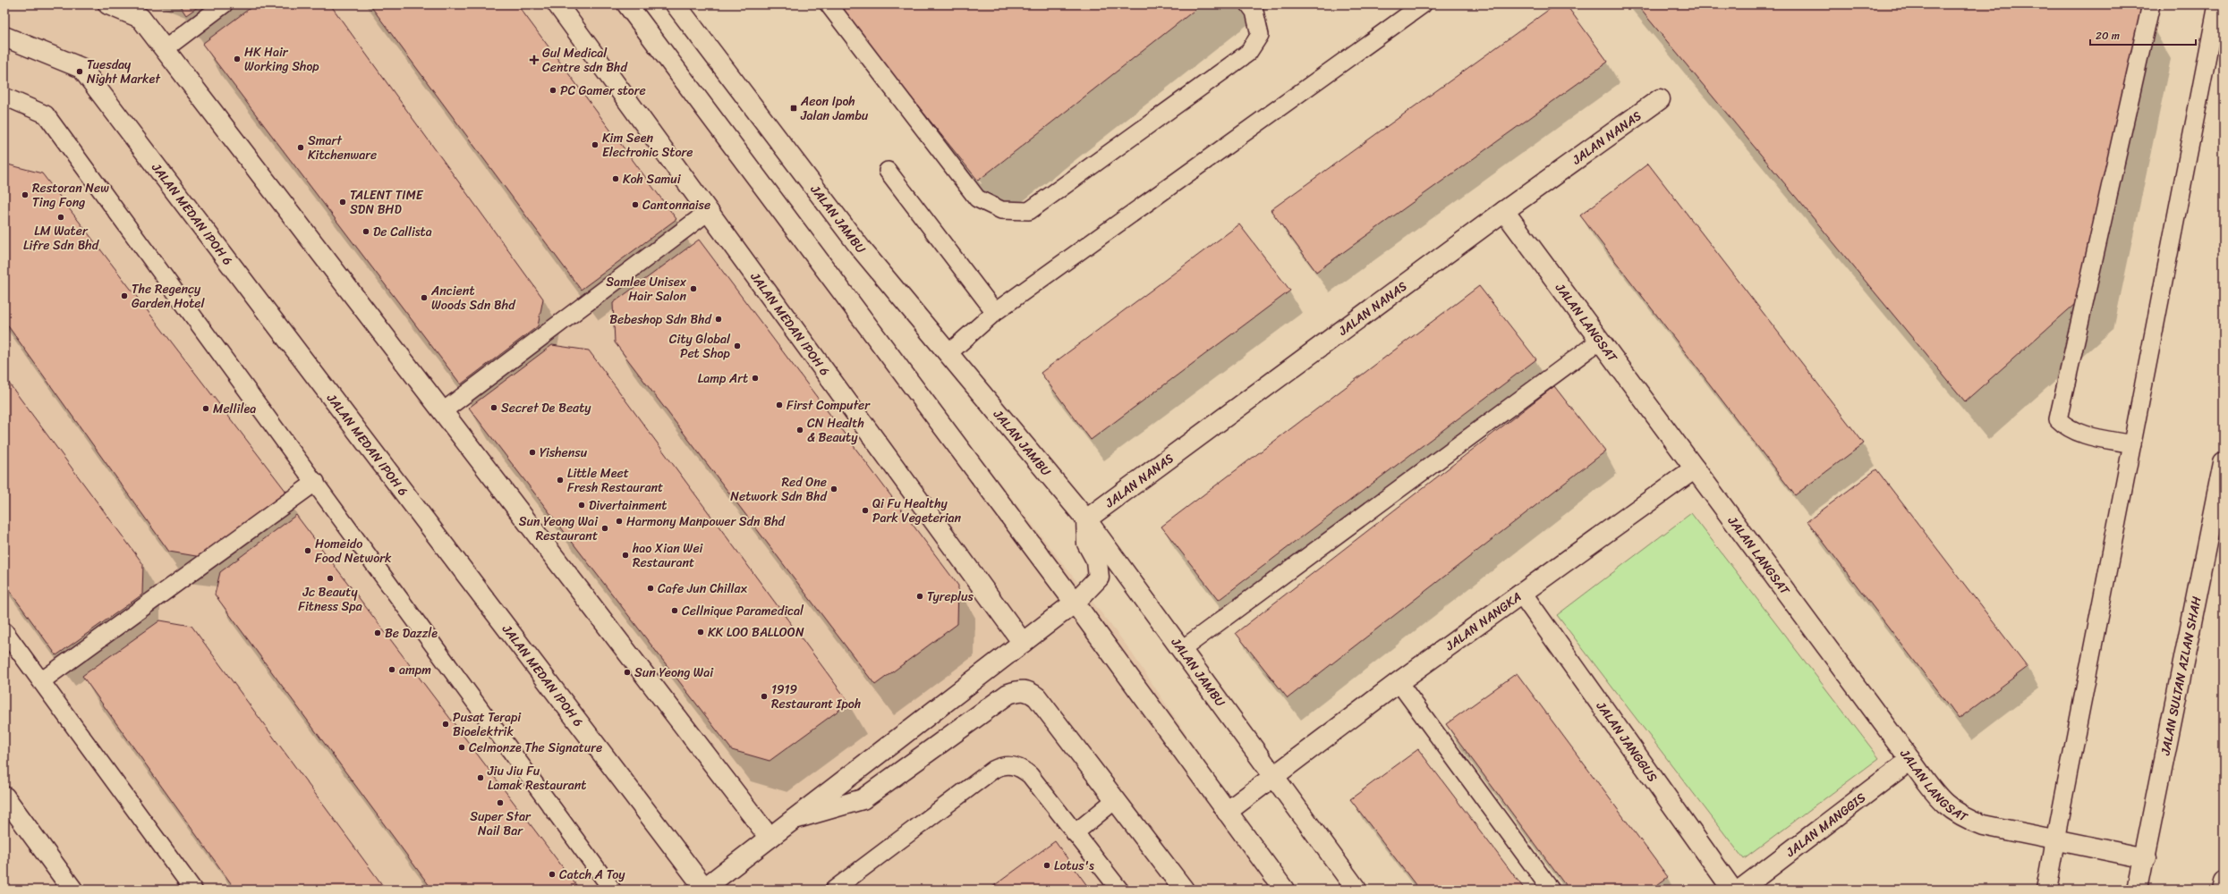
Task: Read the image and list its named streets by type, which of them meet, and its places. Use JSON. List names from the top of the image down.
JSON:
{
  "streets": {
    "street": [
      "JALAN NANAS",
      "JALAN MEDAN IPOH 6",
      "JALAN JAMBU",
      "JALAN LANGSAT",
      "JALAN NANGKA",
      "JALAN SULTAN AZLAN SHAH",
      "JALAN JANGGUS",
      "JALAN MANGGIS"
    ]
  },
  "crossings": [
    ["JALAN NANAS", "JALAN JAMBU"],
    ["JALAN NANAS", "JALAN LANGSAT"],
    ["JALAN JAMBU", "JALAN NANGKA"],
    ["JALAN LANGSAT", "JALAN NANGKA"],
    ["JALAN LANGSAT", "JALAN SULTAN AZLAN SHAH"],
    ["JALAN LANGSAT", "JALAN MANGGIS"],
    ["JALAN NANGKA", "JALAN JANGGUS"]
  ],
  "places": {
    "other": [
      "HK Hair Working Shop",
      "Tuesday Night Market",
      "PC Gamer store",
      "Kim Seen Electronic Store",
      "Smart Kitchenware",
      "Koh Samui",
      "Restoran New Ting Fong",
      "TALENT TIME SDN BHD",
      "Cantonnaise",
      "LM Water Lifre Sdn Bhd",
      "De Callista",
      "Samlee Unisex Hair Salon",
      "The Regency Garden Hotel",
      "Ancient Woods Sdn Bhd",
      "Bebeshop Sdn Bhd",
      "City Global Pet Shop",
      "Lamp Art",
      "First Computer",
      "Secret De Beaty",
      "Mellilea",
      "CN Health & Beauty",
      "Yishensu",
      "Little Meet Fresh Restaurant",
      "Red One Network Sdn Bhd",
      "Divertainment",
      "Qi Fu Healthy Park Vegeterian",
      "Harmony Manpower Sdn Bhd",
      "Sun Yeong Wai Restaurant",
      "Homeido Food Network",
      "hao Xian Wei Restaurant",
      "Jc Beauty Fitness Spa",
      "Cafe Jun Chillax",
      "Tyreplus",
      "Cellnique Paramedical",
      "KK LOO BALLOON",
      "Be Dazzle",
      "ampm",
      "Sun Yeong Wai",
      "1919 Restaurant Ipoh",
      "Pusat Terapi Bioelektrik",
      "Celmonze The Signature",
      "Jiu Jiu Fu Lamak Restaurant",
      "Super Star Nail Bar",
      "Lotus's",
      "Catch A Toy"
    ],
    "health": ["Gul Medical Centre sdn Bhd"],
    "transit": ["Aeon Ipoh Jalan Jambu"]
  },
  "scale_bar": "20 m"
}
